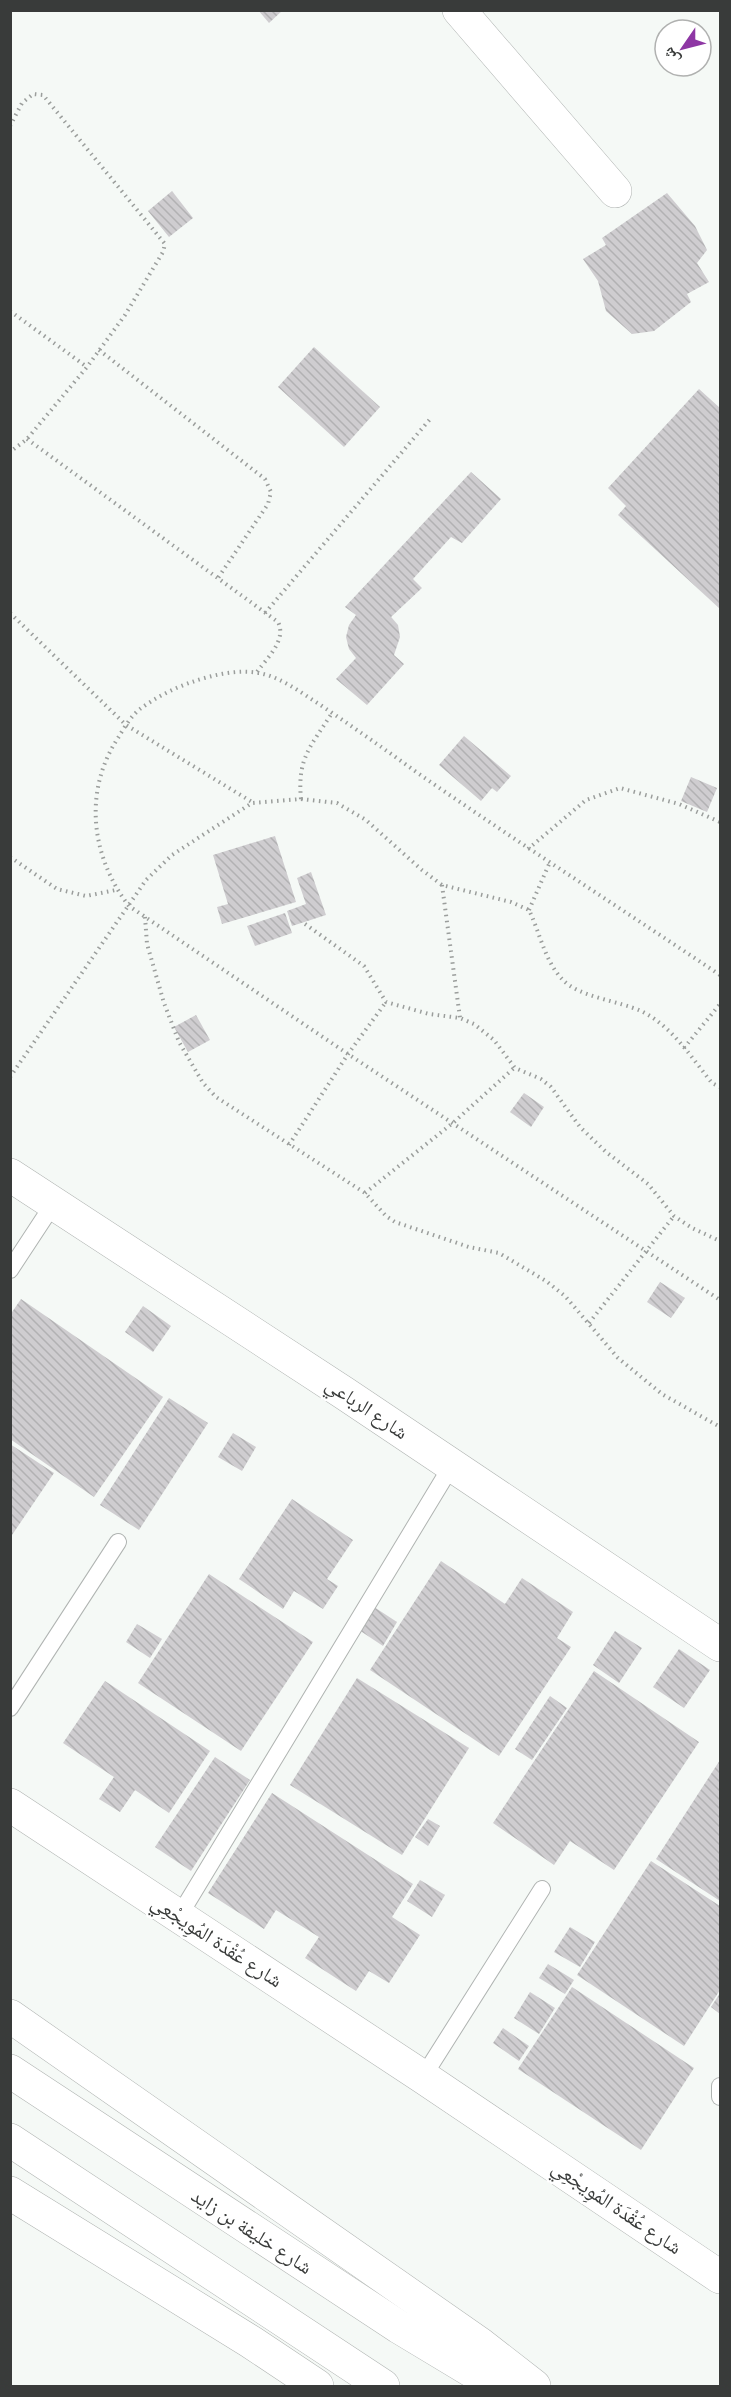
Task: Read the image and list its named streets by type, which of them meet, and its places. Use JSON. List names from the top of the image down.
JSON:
{
  "streets": {
    "main road": ["شارع الرباعي", "شارع عُقْدَة المُوِيجْعِي", "شارع خليفة بن زايد"]
  },
  "north": "bottom left"
}
